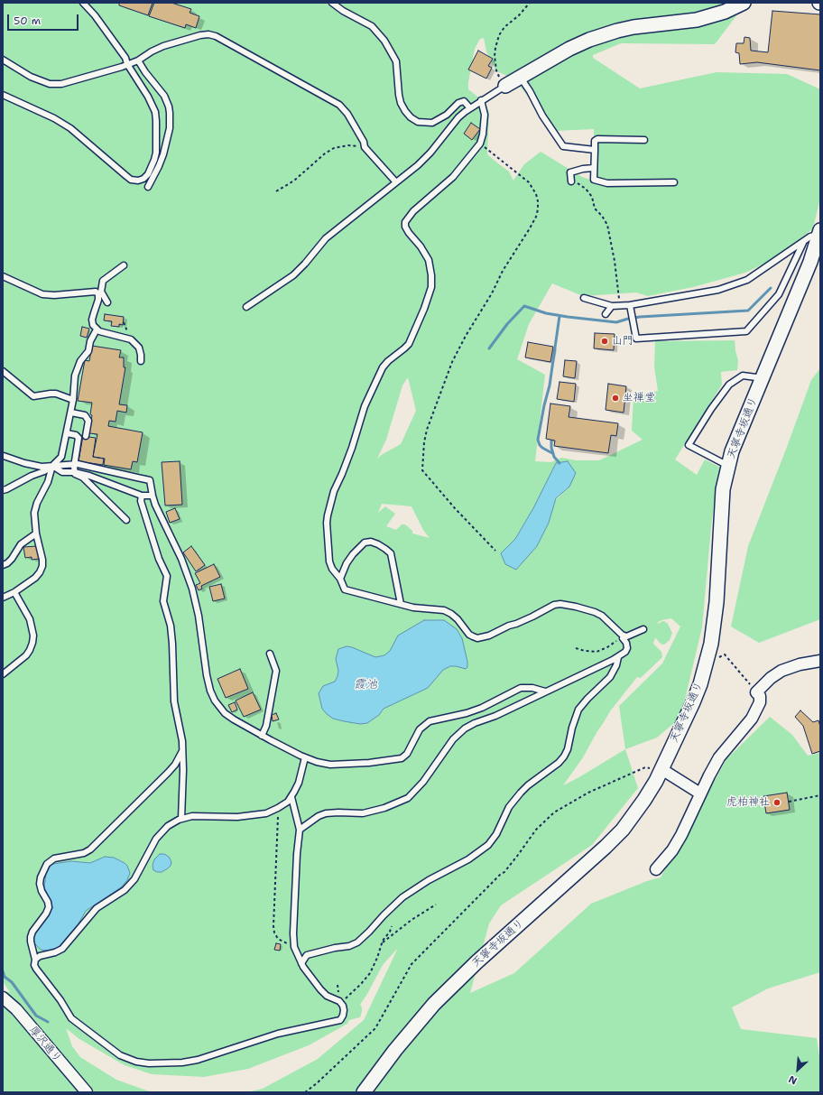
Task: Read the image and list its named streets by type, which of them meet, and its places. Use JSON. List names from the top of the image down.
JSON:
{
  "streets": {
    "street": ["天寧寺坂通り", "厚沢通り"]
  },
  "water": ["霞池"],
  "places": ["山門", "坐禅堂", "虎柏神社"],
  "scale_bar": "50 m",
  "north": "bottom left"
}
